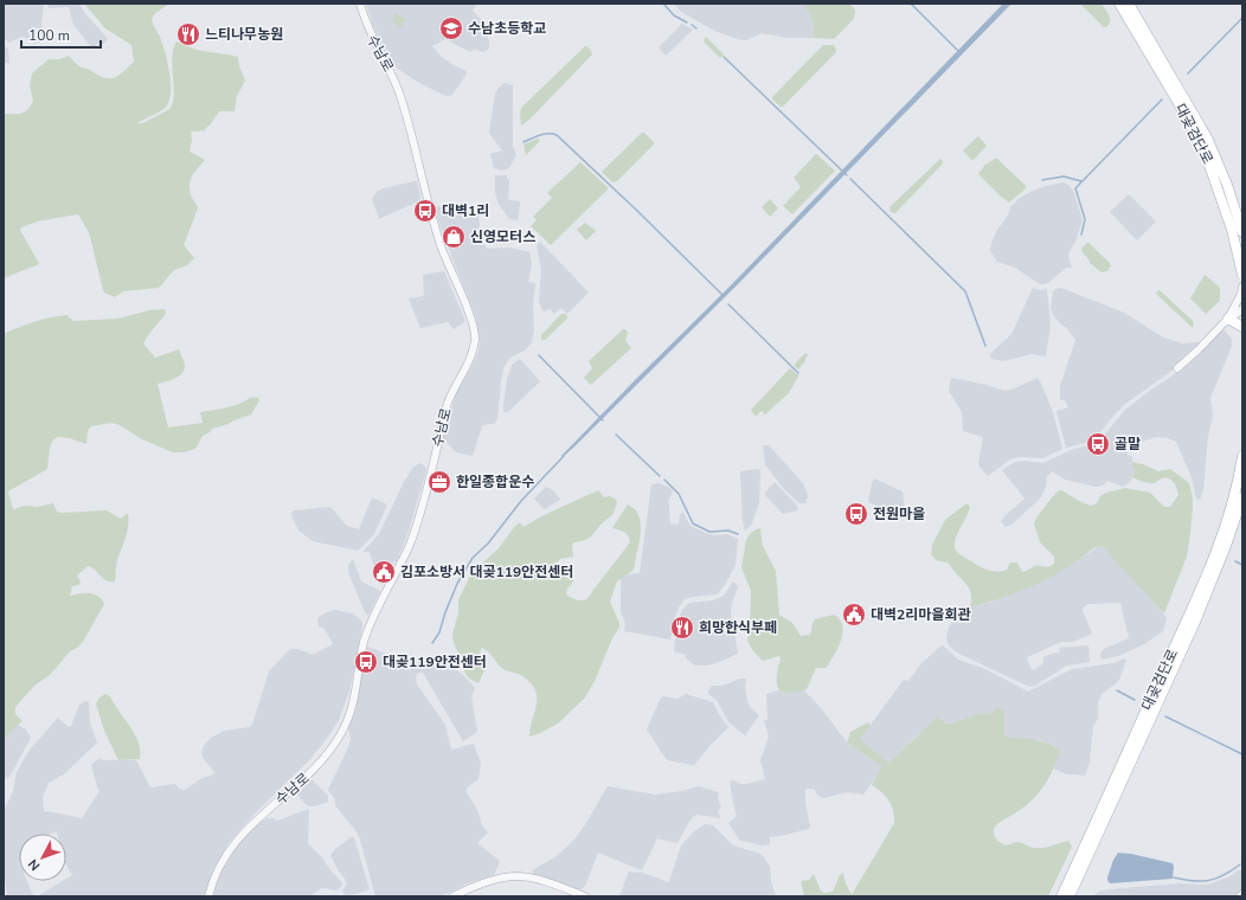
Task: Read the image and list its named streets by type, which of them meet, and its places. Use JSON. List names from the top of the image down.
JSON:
{
  "streets": {
    "main road": ["대곶검단로"],
    "street": ["수남로"]
  },
  "places": {
    "school or university": ["수남초등학교"],
    "restaurant": ["느티나무농원", "희망한식부페"],
    "bus stop": [
      "대벽1리",
      "골말",
      "전원마을",
      "대곶119안전센터"
    ],
    "shop": ["신영모터스"],
    "office": ["한일종합운수"],
    "public building": ["김포소방서 대곶119안전센터", "대벽2리마을회관"]
  },
  "scale_bar": "100 m",
  "north": "bottom left"
}
